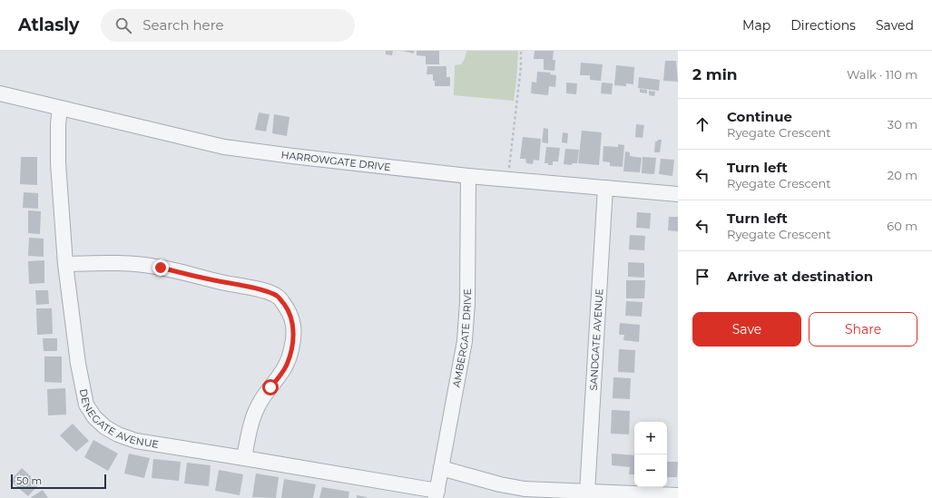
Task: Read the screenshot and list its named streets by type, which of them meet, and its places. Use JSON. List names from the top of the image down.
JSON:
{
  "streets": {
    "street": [
      "HARROWGATE DRIVE",
      "AMBERGATE DRIVE",
      "SANDGATE AVENUE",
      "DENEGATE AVENUE"
    ]
  },
  "crossings": [
    ["HARROWGATE DRIVE", "AMBERGATE DRIVE"],
    ["HARROWGATE DRIVE", "SANDGATE AVENUE"],
    ["HARROWGATE DRIVE", "DENEGATE AVENUE"],
    ["AMBERGATE DRIVE", "DENEGATE AVENUE"]
  ],
  "scale_bar": "50 m",
  "page": {
    "header": "Atlasly",
    "search": "Search here",
    "nav": ["Map", "Directions", "Saved"],
    "heading": ["2 min", "Walk · 110 m"],
    "list": [
      ["Continue", "Ryegate Crescent", "30 m"],
      ["Turn left", "Ryegate Crescent", "20 m"],
      ["Turn left", "Ryegate Crescent", "60 m"],
      "Arrive at destination"
    ],
    "buttons": ["Save", "Share"],
    "map_buttons": ["+", "−"],
    "scale": "50 m"
  }
}
